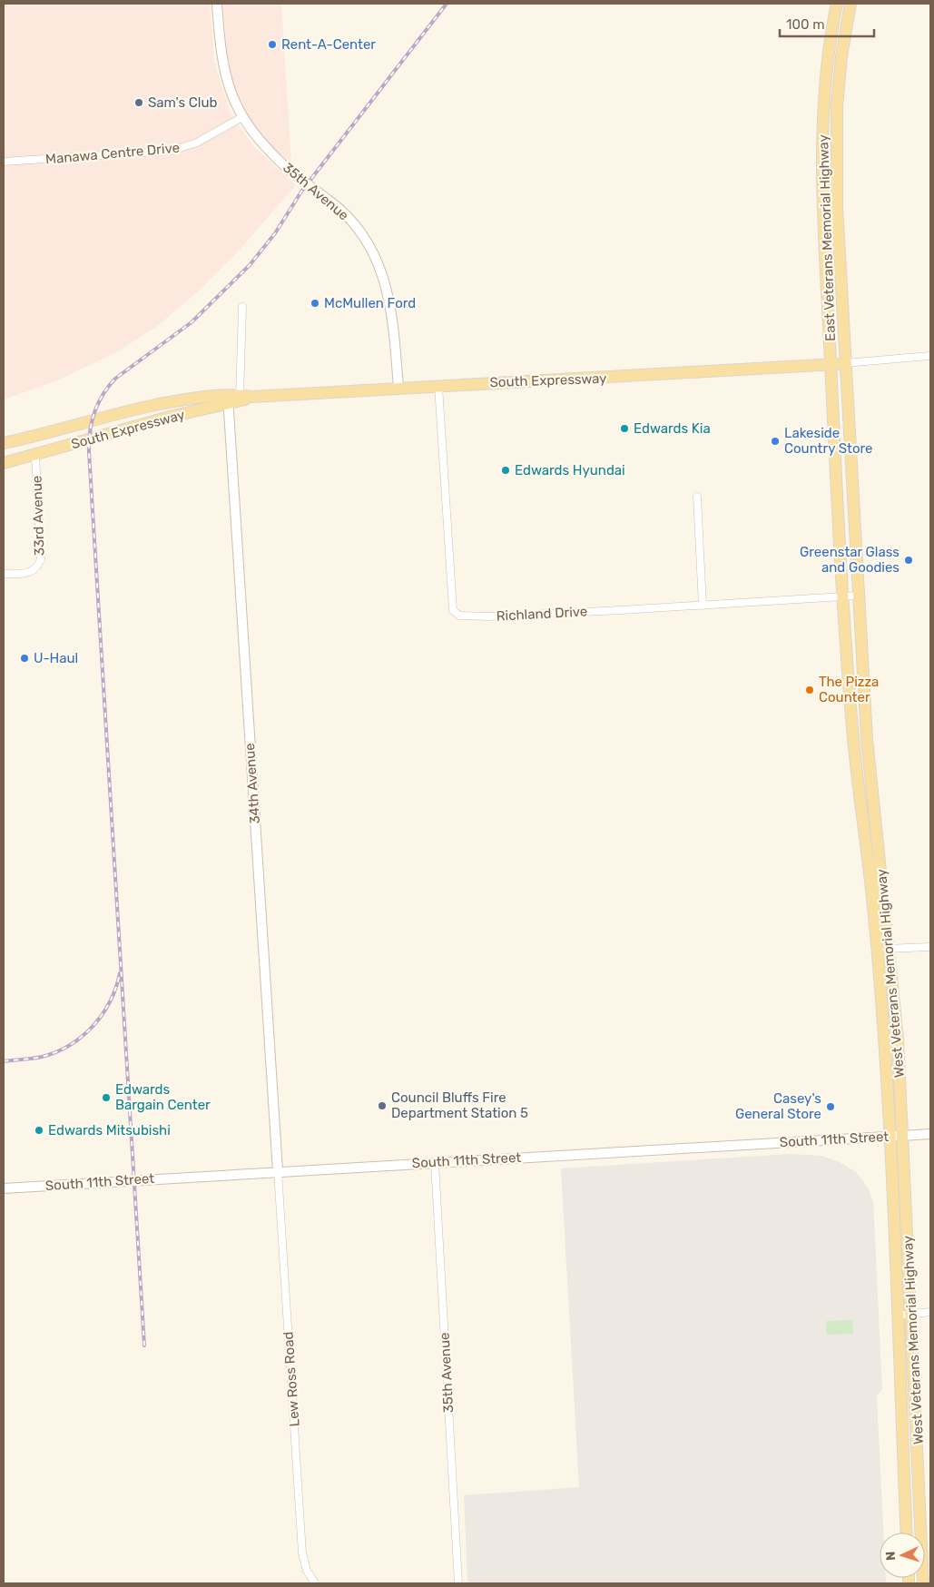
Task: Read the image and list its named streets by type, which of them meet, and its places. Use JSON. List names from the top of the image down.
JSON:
{
  "streets": {
    "main road": ["East Veterans Memorial Highway", "South Expressway", "West Veterans Memorial Highway"],
    "street": [
      "Manawa Centre Drive",
      "35th Avenue",
      "33rd Avenue",
      "Richland Drive",
      "34th Avenue",
      "South 11th Street",
      "Lew Ross Road"
    ]
  },
  "crossings": [
    ["Manawa Centre Drive", "35th Avenue"],
    ["35th Avenue", "South Expressway"],
    ["35th Avenue", "South 11th Street"],
    ["East Veterans Memorial Highway", "South Expressway"],
    ["East Veterans Memorial Highway", "West Veterans Memorial Highway"],
    ["South Expressway", "33rd Avenue"],
    ["South Expressway", "Richland Drive"],
    ["South Expressway", "34th Avenue"],
    ["South Expressway", "West Veterans Memorial Highway"],
    ["Richland Drive", "West Veterans Memorial Highway"],
    ["34th Avenue", "South 11th Street"],
    ["34th Avenue", "Lew Ross Road"],
    ["West Veterans Memorial Highway", "South 11th Street"],
    ["South 11th Street", "Lew Ross Road"]
  ],
  "places": [
    "Rent-A-Center",
    "Sam's Club",
    "McMullen Ford",
    "Edwards Kia",
    "Lakeside Country Store",
    "Edwards Hyundai",
    "Greenstar Glass and Goodies",
    "U-Haul",
    "The Pizza Counter",
    "Edwards Bargain Center",
    "Council Bluffs Fire Department Station 5",
    "Casey's General Store",
    "Edwards Mitsubishi"
  ],
  "scale_bar": "100 m",
  "north": "left"
}
